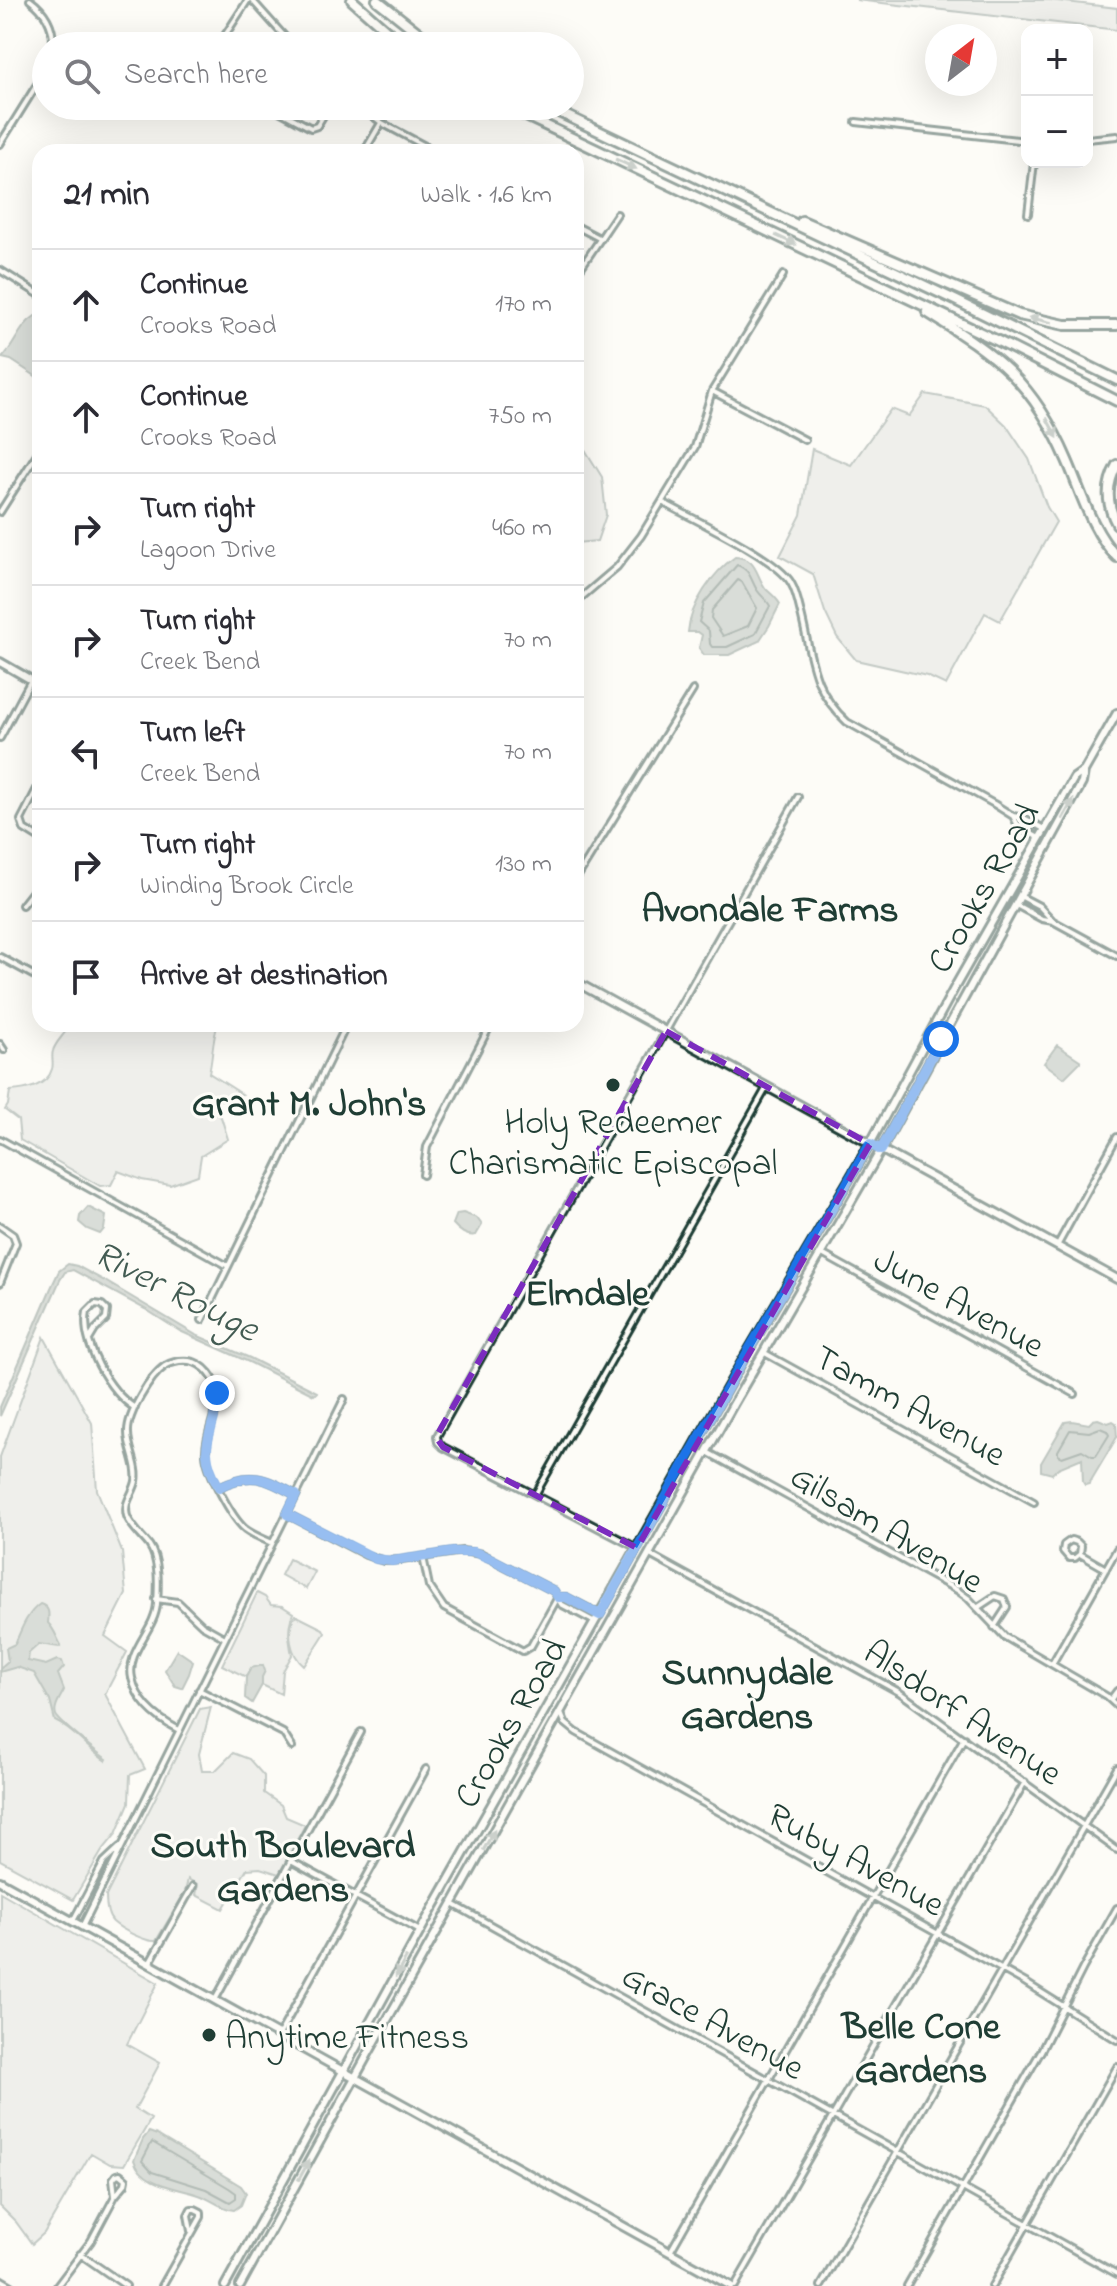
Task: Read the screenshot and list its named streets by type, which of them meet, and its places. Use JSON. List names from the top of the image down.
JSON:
{
  "streets": {
    "main road": ["Crooks Road"],
    "street": [
      "June Avenue",
      "Tamm Avenue",
      "Gilsam Avenue",
      "Alsdorf Avenue",
      "Ruby Avenue",
      "Grace Avenue"
    ]
  },
  "crossings": [
    ["Crooks Road", "June Avenue"],
    ["Crooks Road", "Tamm Avenue"],
    ["Crooks Road", "Gilsam Avenue"],
    ["Crooks Road", "Alsdorf Avenue"],
    ["Crooks Road", "Grace Avenue"]
  ],
  "districts": [
    "Avondale Farms",
    "Grant M. John's",
    "Elmdale",
    "Sunnydale Gardens",
    "South Boulevard Gardens",
    "Belle Cone Gardens"
  ],
  "water": ["River Rouge"],
  "places": ["Holy Redeemer Charismatic Episcopal", "Anytime Fitness"],
  "north": "top right",
  "page": {
    "map_buttons": ["+", "−"],
    "search": "Search here",
    "heading": ["21 min", "Walk · 1.6 km"],
    "list": [
      ["Continue", "Crooks Road", "170 m"],
      ["Continue", "Crooks Road", "750 m"],
      ["Turn right", "Lagoon Drive", "460 m"],
      ["Turn right", "Creek Bend", "70 m"],
      ["Turn left", "Creek Bend", "70 m"],
      ["Turn right", "Winding Brook Circle", "130 m"],
      "Arrive at destination"
    ]
  }
}
